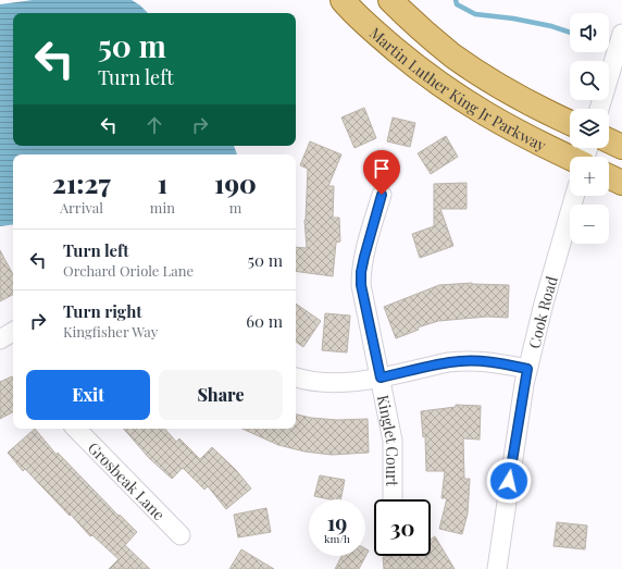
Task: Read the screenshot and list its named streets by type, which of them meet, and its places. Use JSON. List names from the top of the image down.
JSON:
{
  "streets": {
    "main road": ["Martin Luther King Jr Parkway"],
    "street": ["Cook Road", "Kinglet Court", "Grosbeak Lane"]
  },
  "page": {
    "map_buttons": ["+", "−"],
    "turn": ["50 m", "Turn left"],
    "eta": [
      "21:27",
      "Arrival",
      "1",
      "min",
      "190",
      "m"
    ],
    "list": [
      {
        "name": "Turn left",
        "note": "Orchard Oriole Lane",
        "value": "50 m"
      },
      {
        "name": "Turn right",
        "note": "Kingfisher Way",
        "value": "60 m"
      }
    ],
    "buttons": ["Exit", "Share"],
    "speed": "19 km/h",
    "limit": "30"
  }
}
